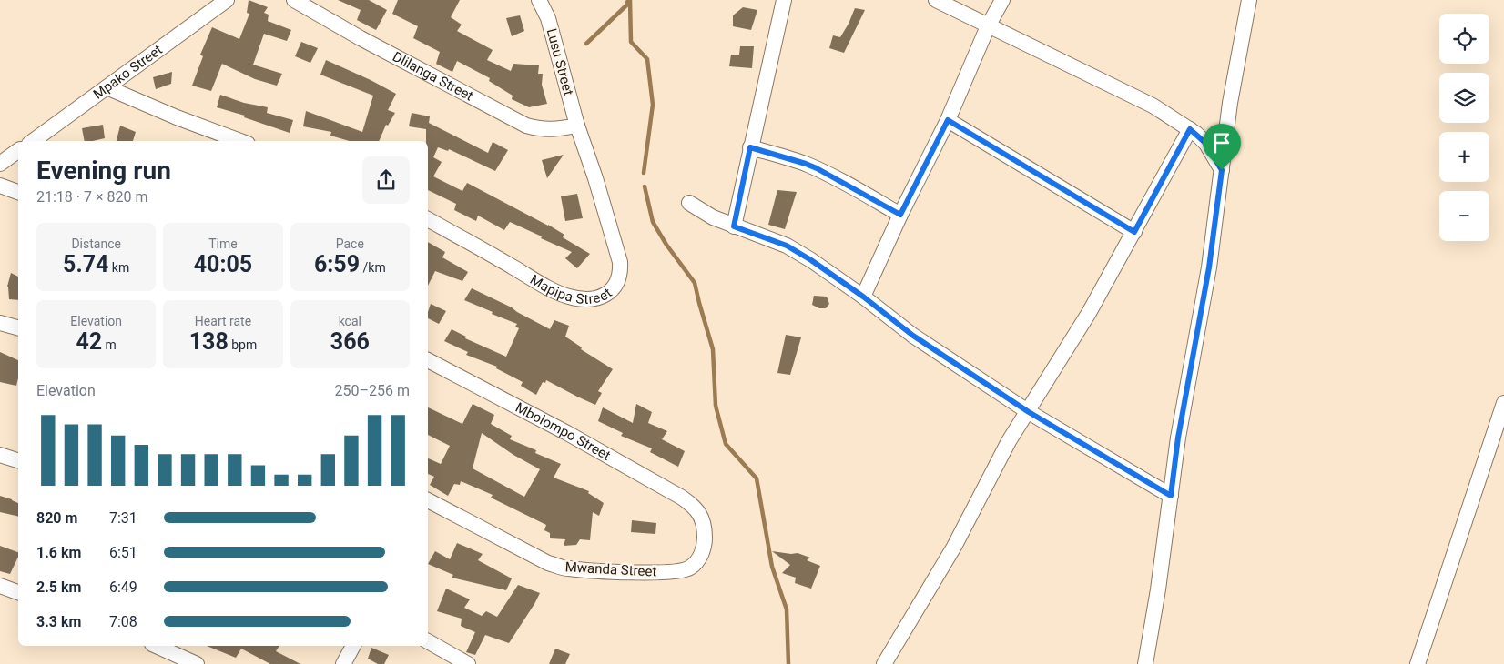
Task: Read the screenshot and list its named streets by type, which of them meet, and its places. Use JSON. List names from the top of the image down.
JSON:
{
  "streets": {
    "street": [
      "Lusu Street",
      "Mpako Street",
      "Dlilanga Street",
      "Mapipa Street",
      "Mbolompo Street",
      "Mwanda Street"
    ]
  },
  "crossings": [
    ["Lusu Street", "Dlilanga Street"],
    ["Lusu Street", "Mapipa Street"],
    ["Dlilanga Street", "Mapipa Street"],
    ["Mbolompo Street", "Mwanda Street"]
  ],
  "page": {
    "map_buttons": ["+", "−"],
    "heading": ["Evening run", "21:18 · 7 × 820 m"],
    "stats": [
      ["Distance", "5.74 km"],
      ["Time", "40:05"],
      ["Pace", "6:59 /km"],
      ["Elevation", "42 m"],
      ["Heart rate", "138 bpm"],
      ["kcal", "366"]
    ],
    "chart": ["Elevation", "250–256 m"],
    "list": [
      {
        "name": "820 m",
        "note": "7:31"
      },
      {
        "name": "1.6 km",
        "note": "6:51"
      },
      {
        "name": "2.5 km",
        "note": "6:49"
      },
      {
        "name": "3.3 km",
        "note": "7:08"
      }
    ]
  }
}
